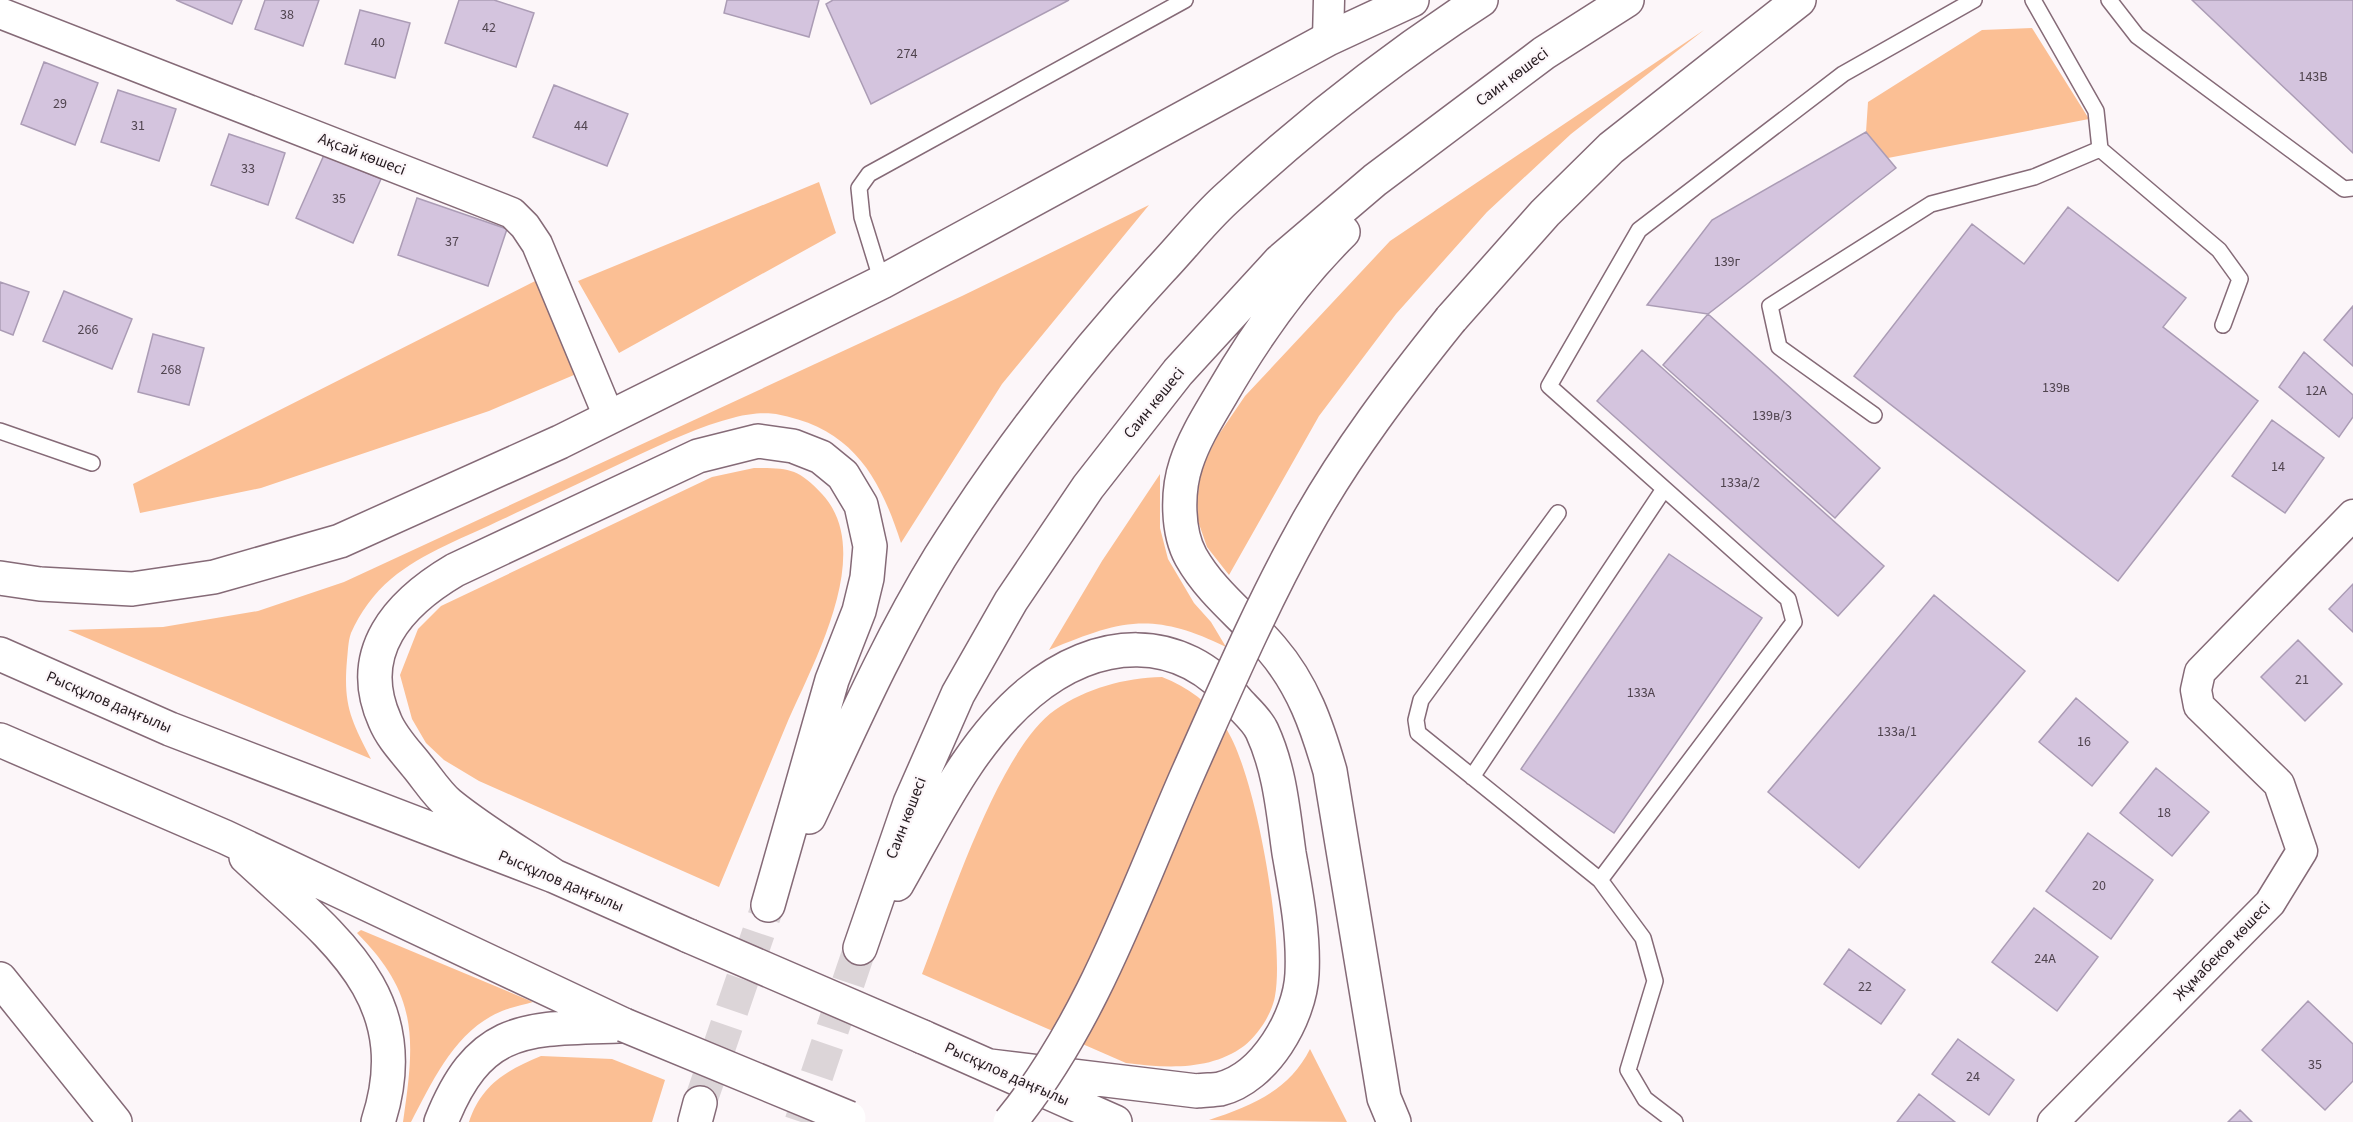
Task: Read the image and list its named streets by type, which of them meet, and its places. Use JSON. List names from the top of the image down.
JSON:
{
  "streets": {
    "main road": ["Саин көшесі", "Рысқұлов даңғылы"],
    "street": ["Ақсай көшесі", "Жұмабеков көшесі"]
  },
  "crossings": [
    ["Саин көшесі", "Рысқұлов даңғылы"]
  ],
  "house_numbers": [
    "38",
    "42",
    "40",
    "274",
    "143В",
    "29",
    "31",
    "44",
    "33",
    "35",
    "37",
    "139г",
    "266",
    "268",
    "139в",
    "12А",
    "139в/3",
    "14",
    "133а/2",
    "21",
    "133А",
    "133а/1",
    "16",
    "18",
    "20",
    "24А",
    "22",
    "35",
    "24"
  ]
}
